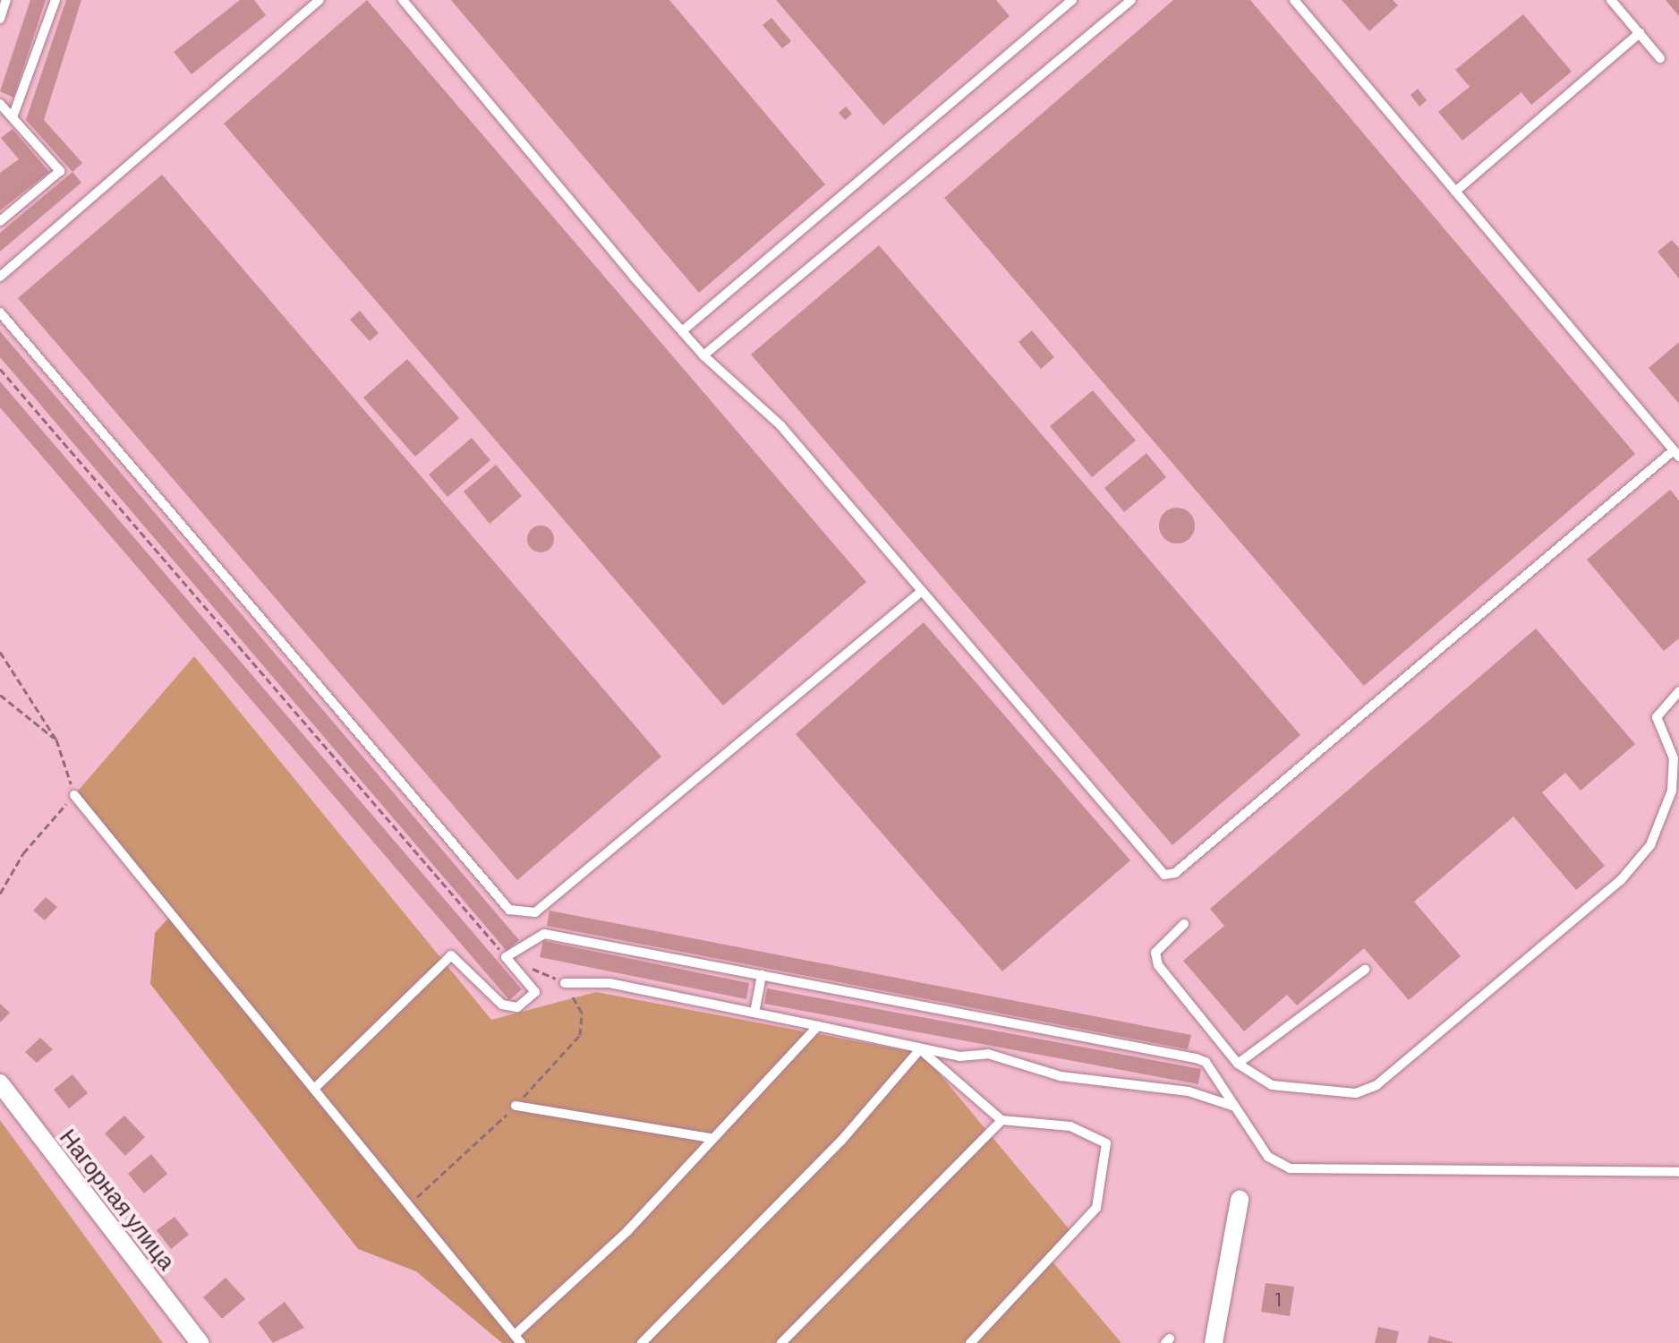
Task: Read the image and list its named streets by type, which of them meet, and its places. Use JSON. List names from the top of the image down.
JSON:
{
  "streets": {
    "street": ["Нагорная улица"]
  },
  "house_numbers": ["1"]
}
